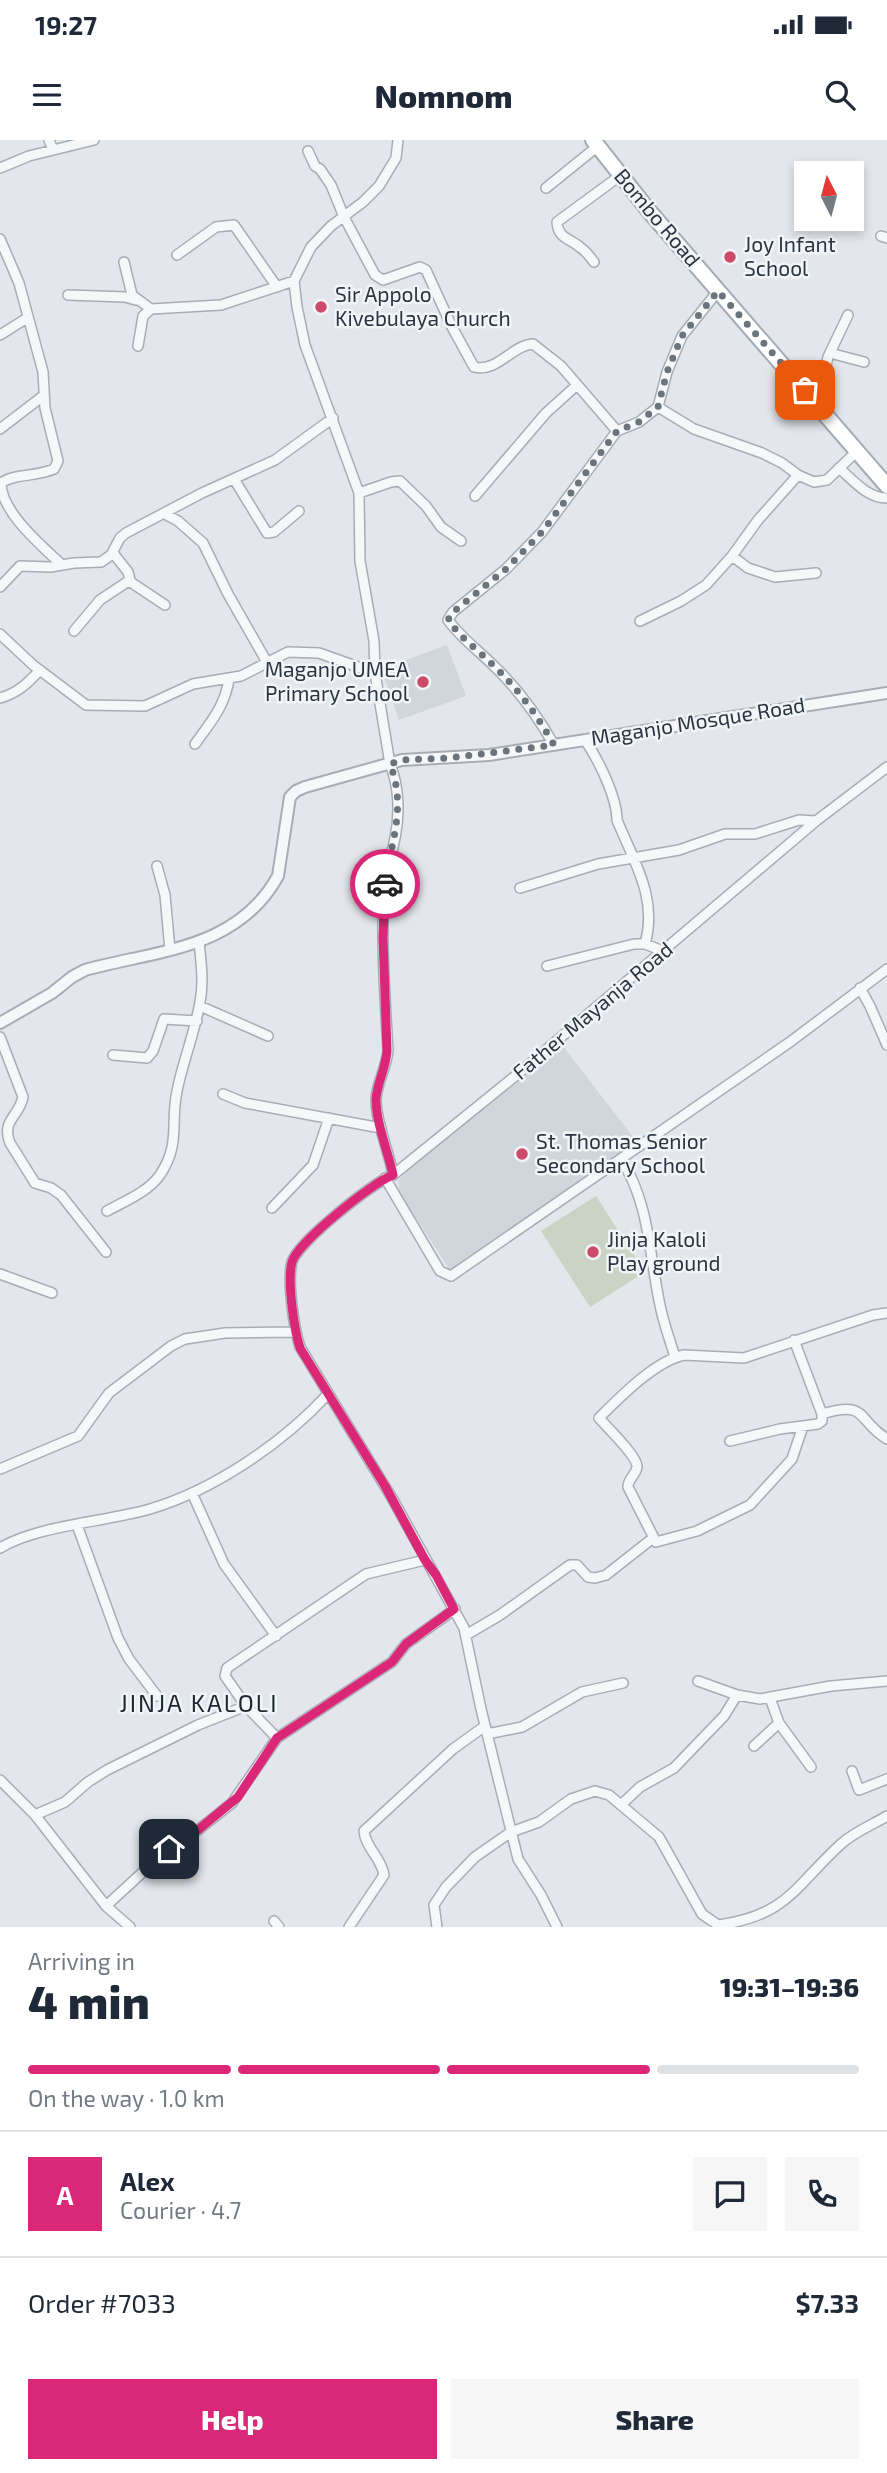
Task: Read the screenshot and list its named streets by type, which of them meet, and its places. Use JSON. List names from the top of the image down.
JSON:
{
  "streets": {
    "main road": ["Bombo Road"],
    "street": ["Maganjo Mosque Road", "Father Mayanja Road"]
  },
  "districts": ["JINJA KALOLI"],
  "places": [
    "Joy Infant School",
    "Sir Appolo Kivebulaya Church",
    "Maganjo UMEA Primary School",
    "St. Thomas Senior Secondary School",
    "Jinja Kaloli Play ground"
  ],
  "north": "top",
  "page": {
    "status": "19:27",
    "header": "Nomnom",
    "heading": ["4 min", "Arriving in", "19:31–19:36"],
    "panel": [
      "Alex",
      "Courier · 4.7",
      "Order #7033",
      "$7.33"
    ],
    "bar": "On the way · 1.0 km",
    "round": "A",
    "buttons": ["Help", "Share"]
  }
}
